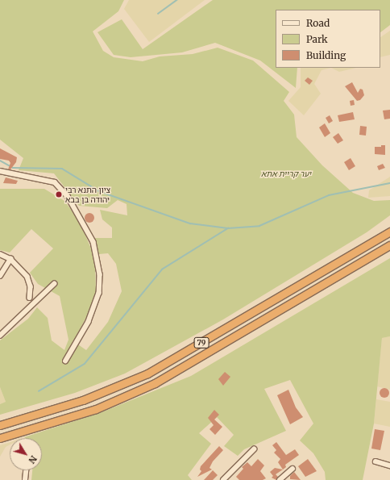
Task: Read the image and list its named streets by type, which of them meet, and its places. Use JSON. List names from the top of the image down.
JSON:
{
  "streets": {
    "highway": ["79"]
  },
  "parks": ["יער קריית אתא"],
  "places": ["ציון התנא רבי יהודה בן בבא"],
  "legend": ["Road", "Park", "Building"],
  "north": "bottom right"
}
